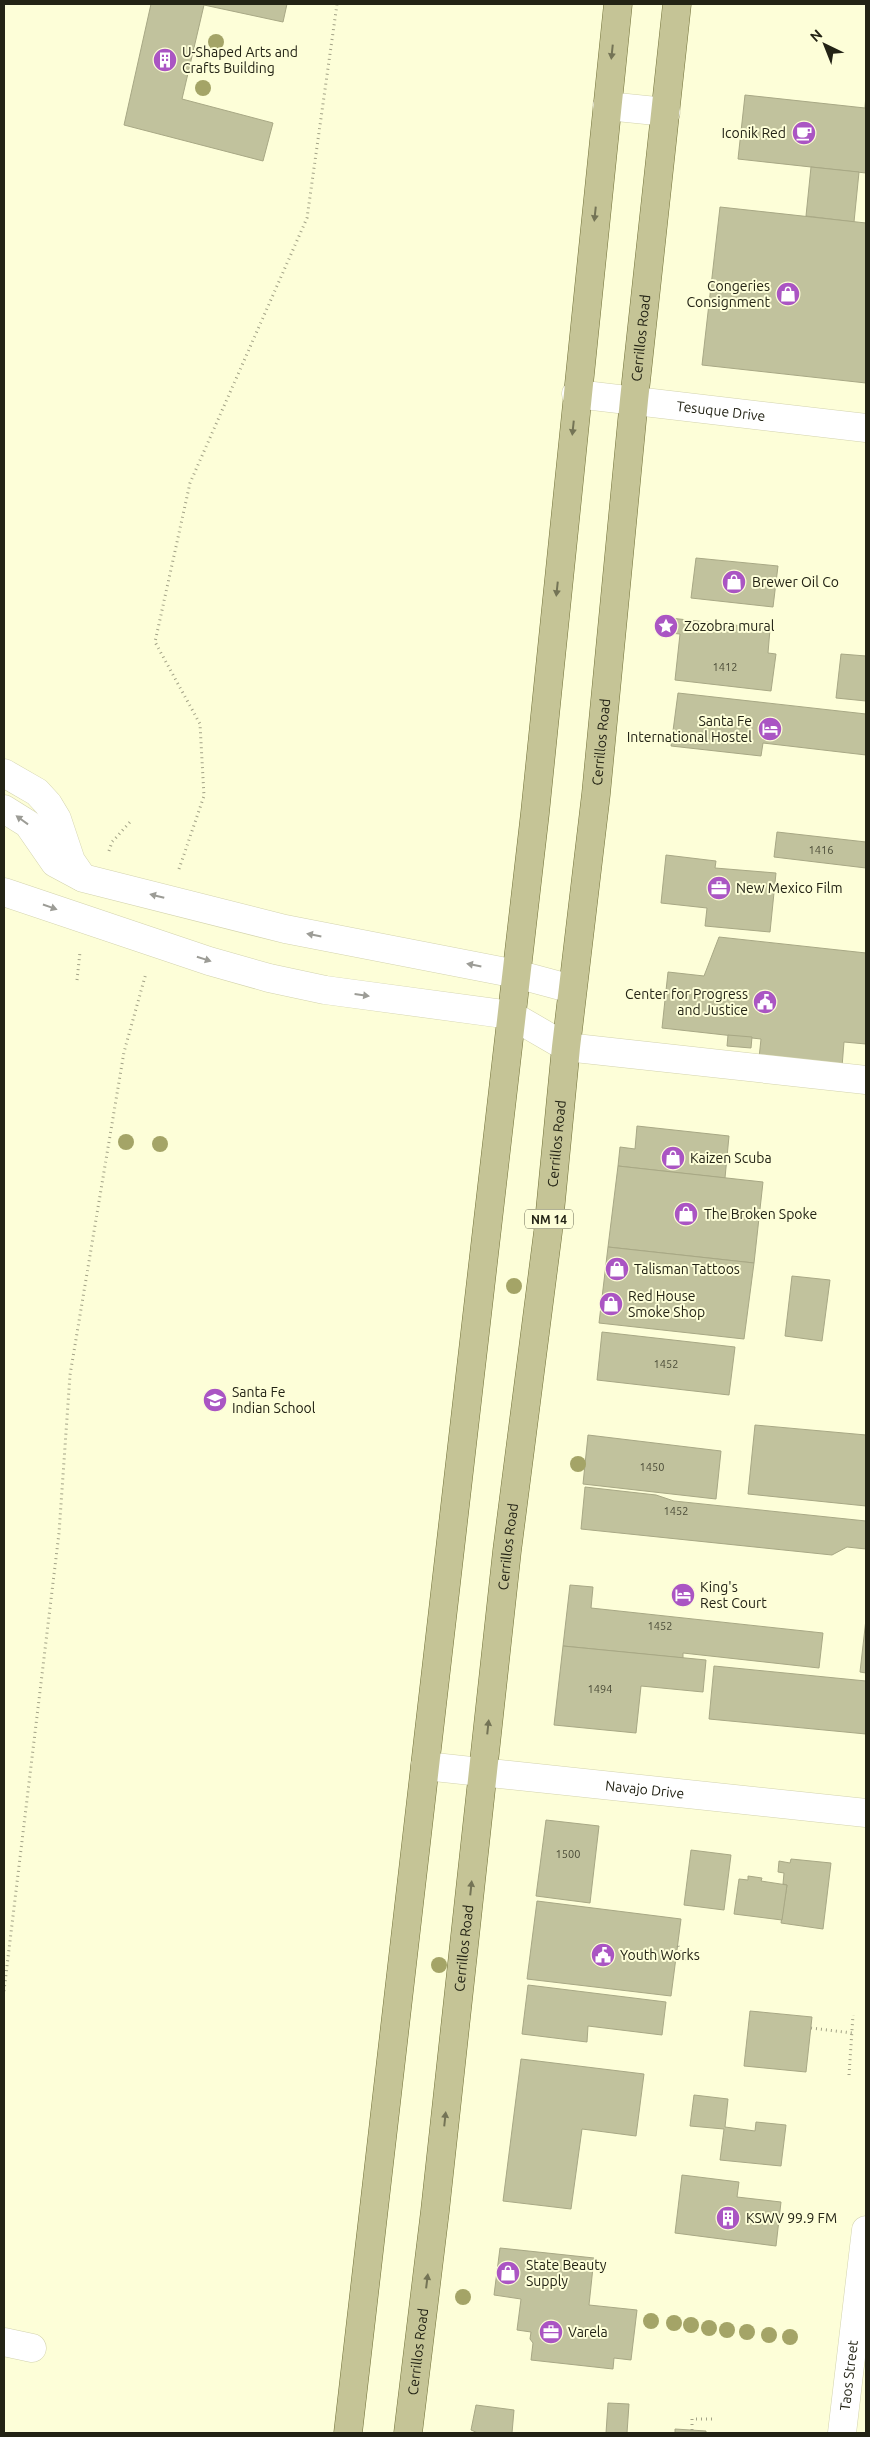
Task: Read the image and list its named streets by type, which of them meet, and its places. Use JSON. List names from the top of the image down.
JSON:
{
  "streets": {
    "main road": ["Cerrillos Road", "NM 14"],
    "street": ["Tesuque Drive", "Navajo Drive", "Taos Street"]
  },
  "crossings": [
    ["Cerrillos Road", "Tesuque Drive"],
    ["Cerrillos Road", "Navajo Drive"]
  ],
  "places": {
    "building": ["U-Shaped Arts and Crafts Building", "KSWV 99.9 FM"],
    "cafe": ["Iconik Red"],
    "shop": [
      "Congeries Consignment",
      "Brewer Oil Co",
      "Kaizen Scuba",
      "The Broken Spoke",
      "Talisman Tattoos",
      "Red House Smoke Shop",
      "State Beauty Supply"
    ],
    "place": ["Zozobra mural"],
    "hotel": ["Santa Fe International Hostel", "King's Rest Court"],
    "office": ["New Mexico Film", "Varela"],
    "public building": ["Center for Progress and Justice", "Youth Works"],
    "school or university": ["Santa Fe Indian School"]
  },
  "house_numbers": [
    "1412",
    "1416",
    "1452",
    "1450",
    "1452",
    "1452",
    "1494",
    "1500"
  ],
  "north": "top left"
}
